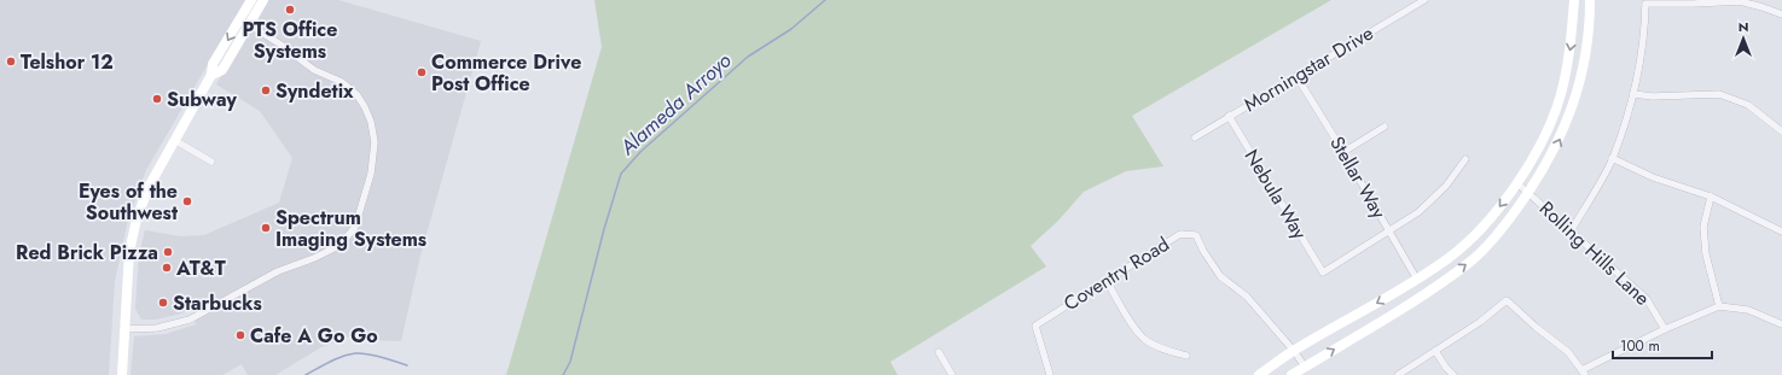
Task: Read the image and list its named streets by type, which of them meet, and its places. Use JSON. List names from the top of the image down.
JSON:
{
  "streets": {
    "street": [
      "Morningstar Drive",
      "Stellar Way",
      "Nebula Way",
      "Rolling Hills Lane",
      "Coventry Road"
    ]
  },
  "crossings": [
    ["Morningstar Drive", "Stellar Way"],
    ["Morningstar Drive", "Nebula Way"],
    ["Stellar Way", "Nebula Way"]
  ],
  "water": ["Alameda Arroyo"],
  "places": [
    "PTS Office Systems",
    "Telshor 12",
    "Commerce Drive Post Office",
    "Syndetix",
    "Subway",
    "Eyes of the Southwest",
    "Spectrum Imaging Systems",
    "Red Brick Pizza",
    "AT&T",
    "Starbucks",
    "Cafe A Go Go"
  ],
  "scale_bar": "100 m",
  "north": "top"
}
